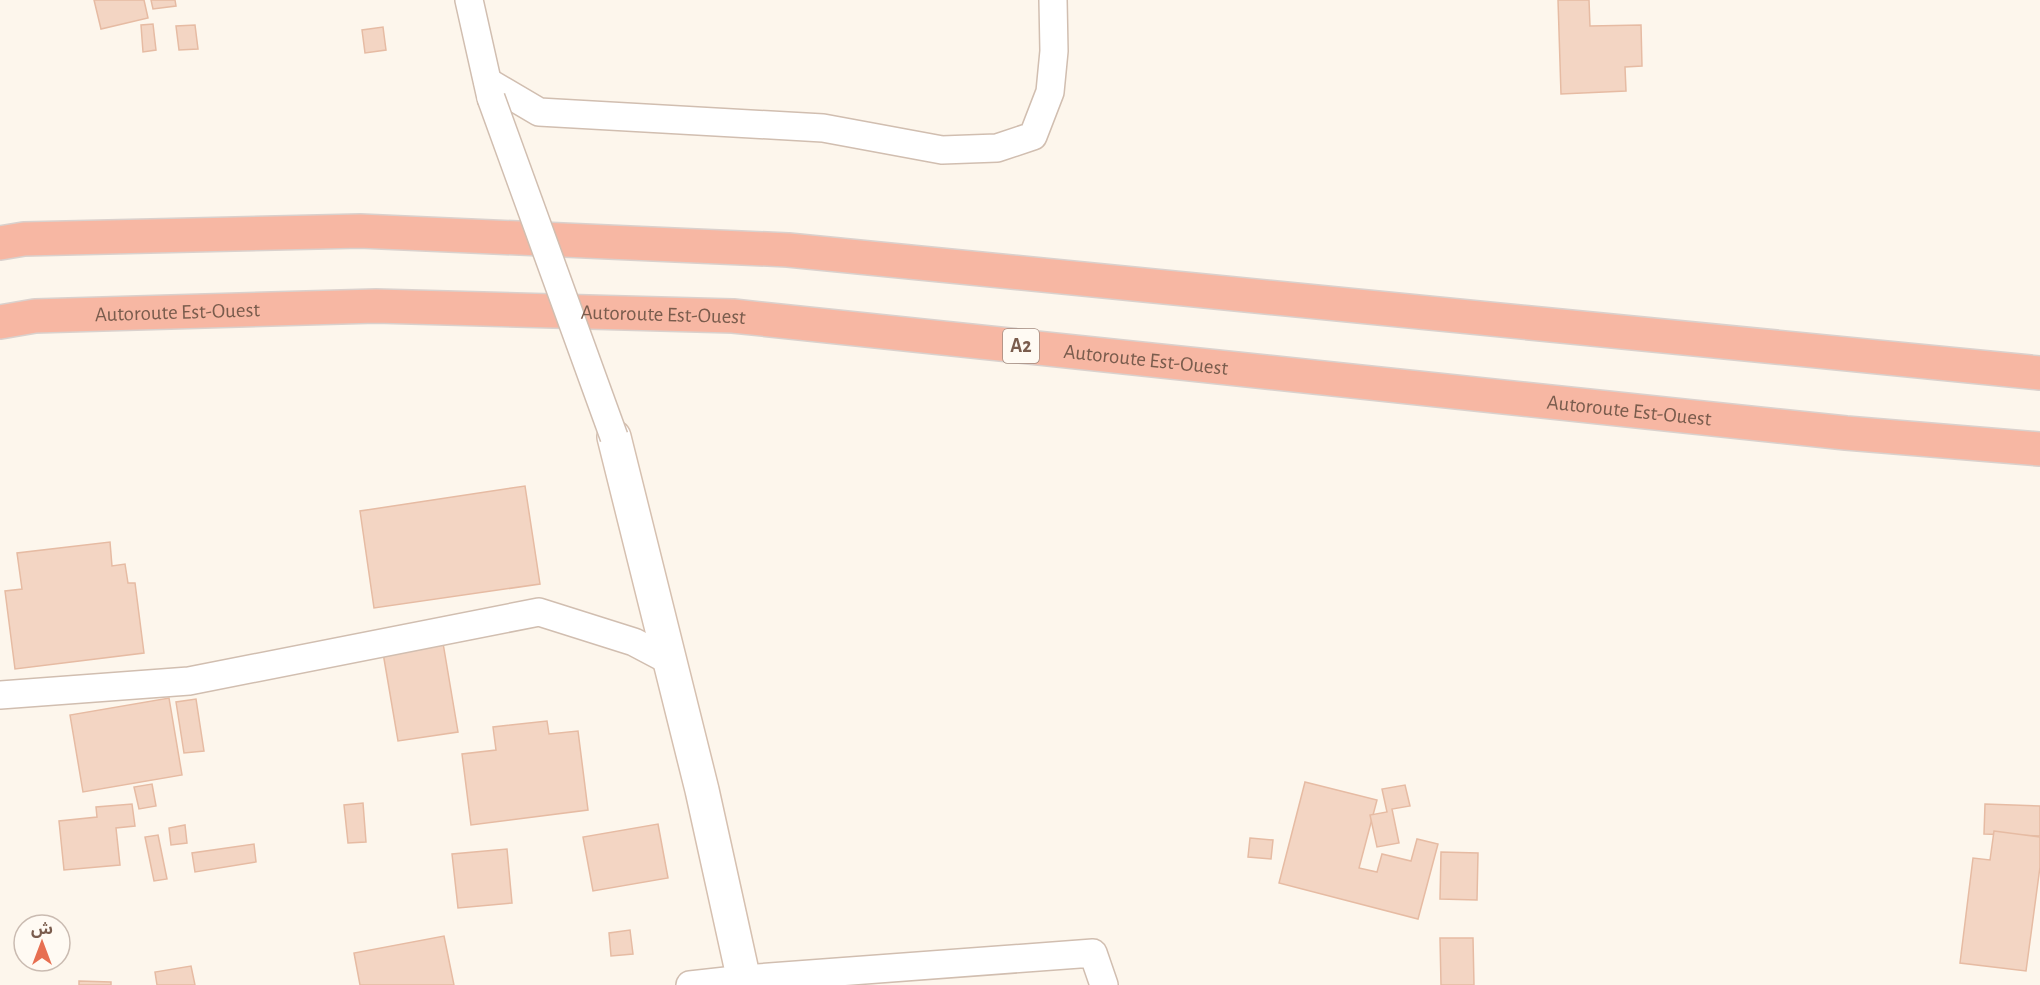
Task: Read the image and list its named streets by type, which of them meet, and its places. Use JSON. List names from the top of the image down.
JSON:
{
  "streets": {
    "highway": ["Autoroute Est-Ouest", "A2"]
  },
  "north": "top"
}
